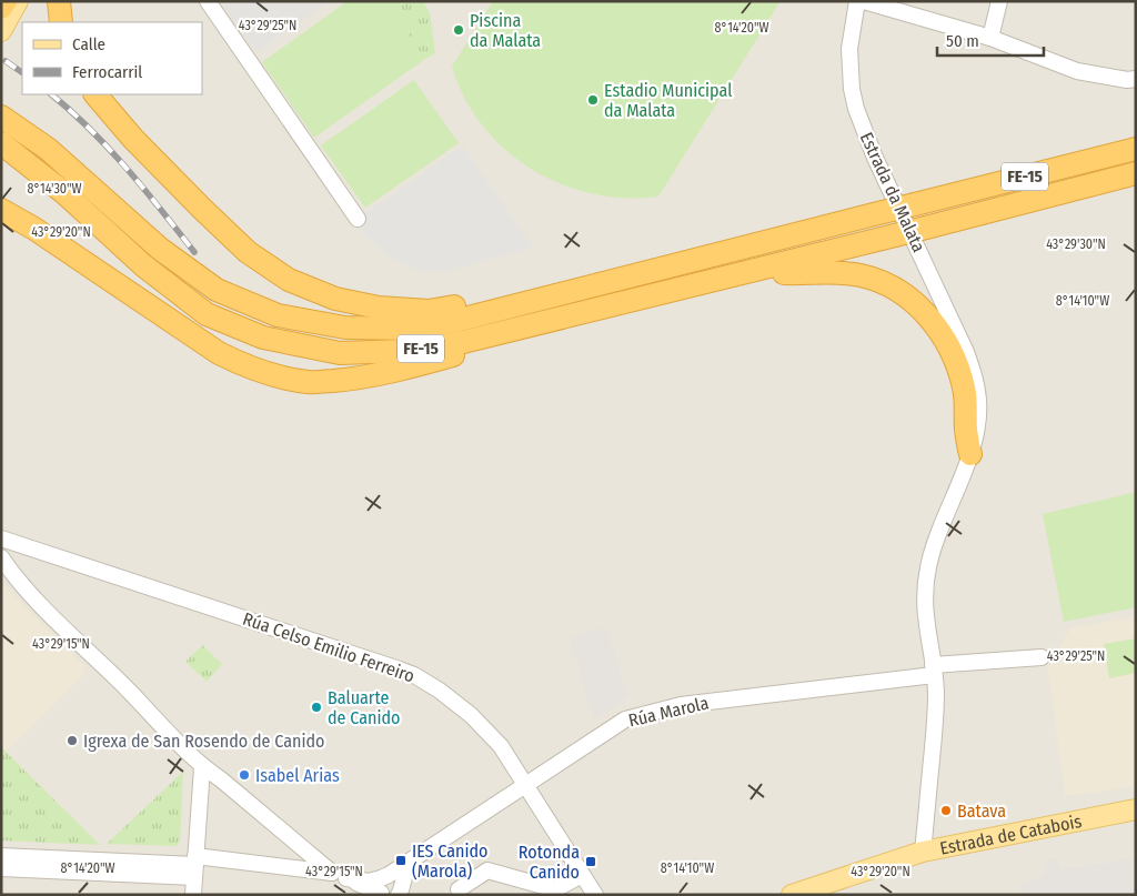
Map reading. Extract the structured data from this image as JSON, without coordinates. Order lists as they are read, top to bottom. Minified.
{"streets":{"highway":["FE-15"],"main road":["Estrada de Catabois"],"street":["Estrada da Malata","Rúa Celso Emilio Ferreiro","Rúa Marola"]},"crossings":[["Estrada da Malata","Rúa Marola"],["Estrada da Malata","Estrada de Catabois"],["Rúa Celso Emilio Ferreiro","Rúa Marola"]],"places":{"other":["Piscina da Malata","Estadio Municipal da Malata","Baluarte de Canido","Igrexa de San Rosendo de Canido","Isabel Arias","Batava"],"transit":["IES Canido (Marola)","Rotonda Canido"]},"legend":["Calle","Ferrocarril"],"scale_bar":"50 m","coordinates":["43°29'25\"N","8°14'20\"W","8°14'30\"W","43°29'20\"N","43°29'30\"N","8°14'10\"W","43°29'15\"N"]}
